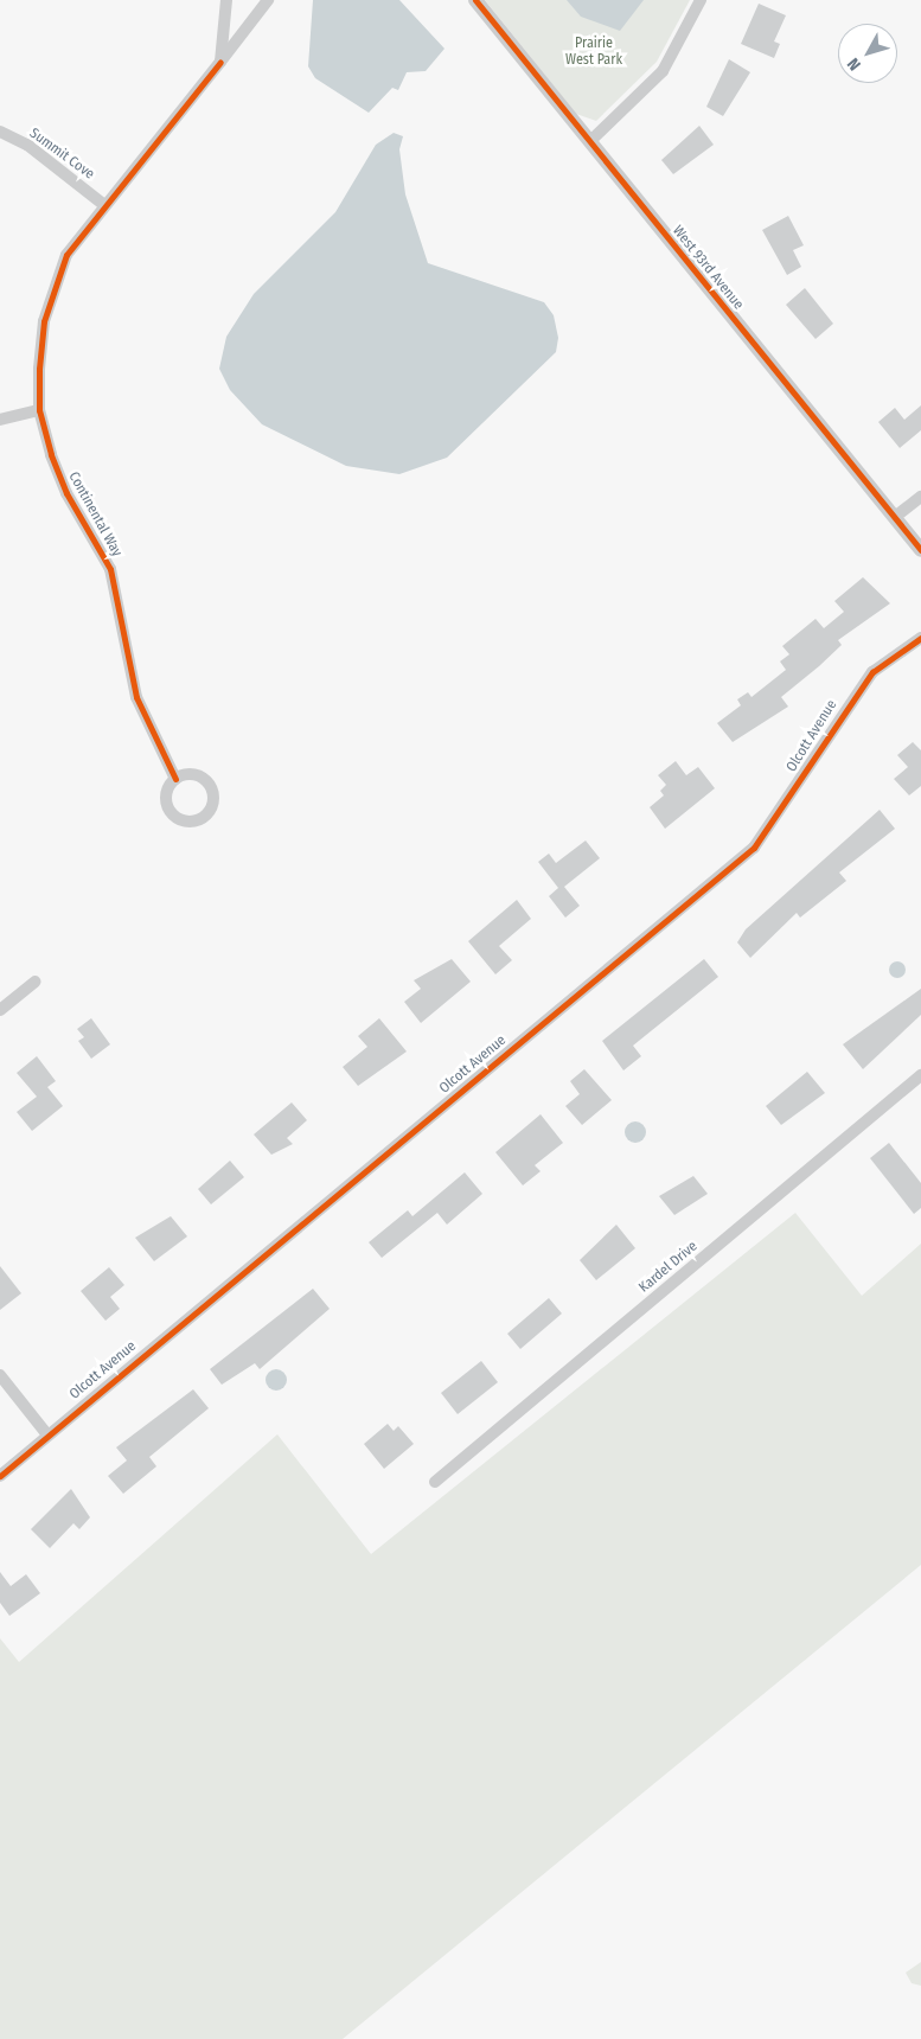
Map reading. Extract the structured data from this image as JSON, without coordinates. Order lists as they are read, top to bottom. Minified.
{"streets":{"street":["Summit Cove","West 93rd Avenue","Continental Way","Olcott Avenue","Kardel Drive"]},"crossings":[["Summit Cove","Continental Way"]],"parks":["Prairie West Park"],"north":"bottom left"}
